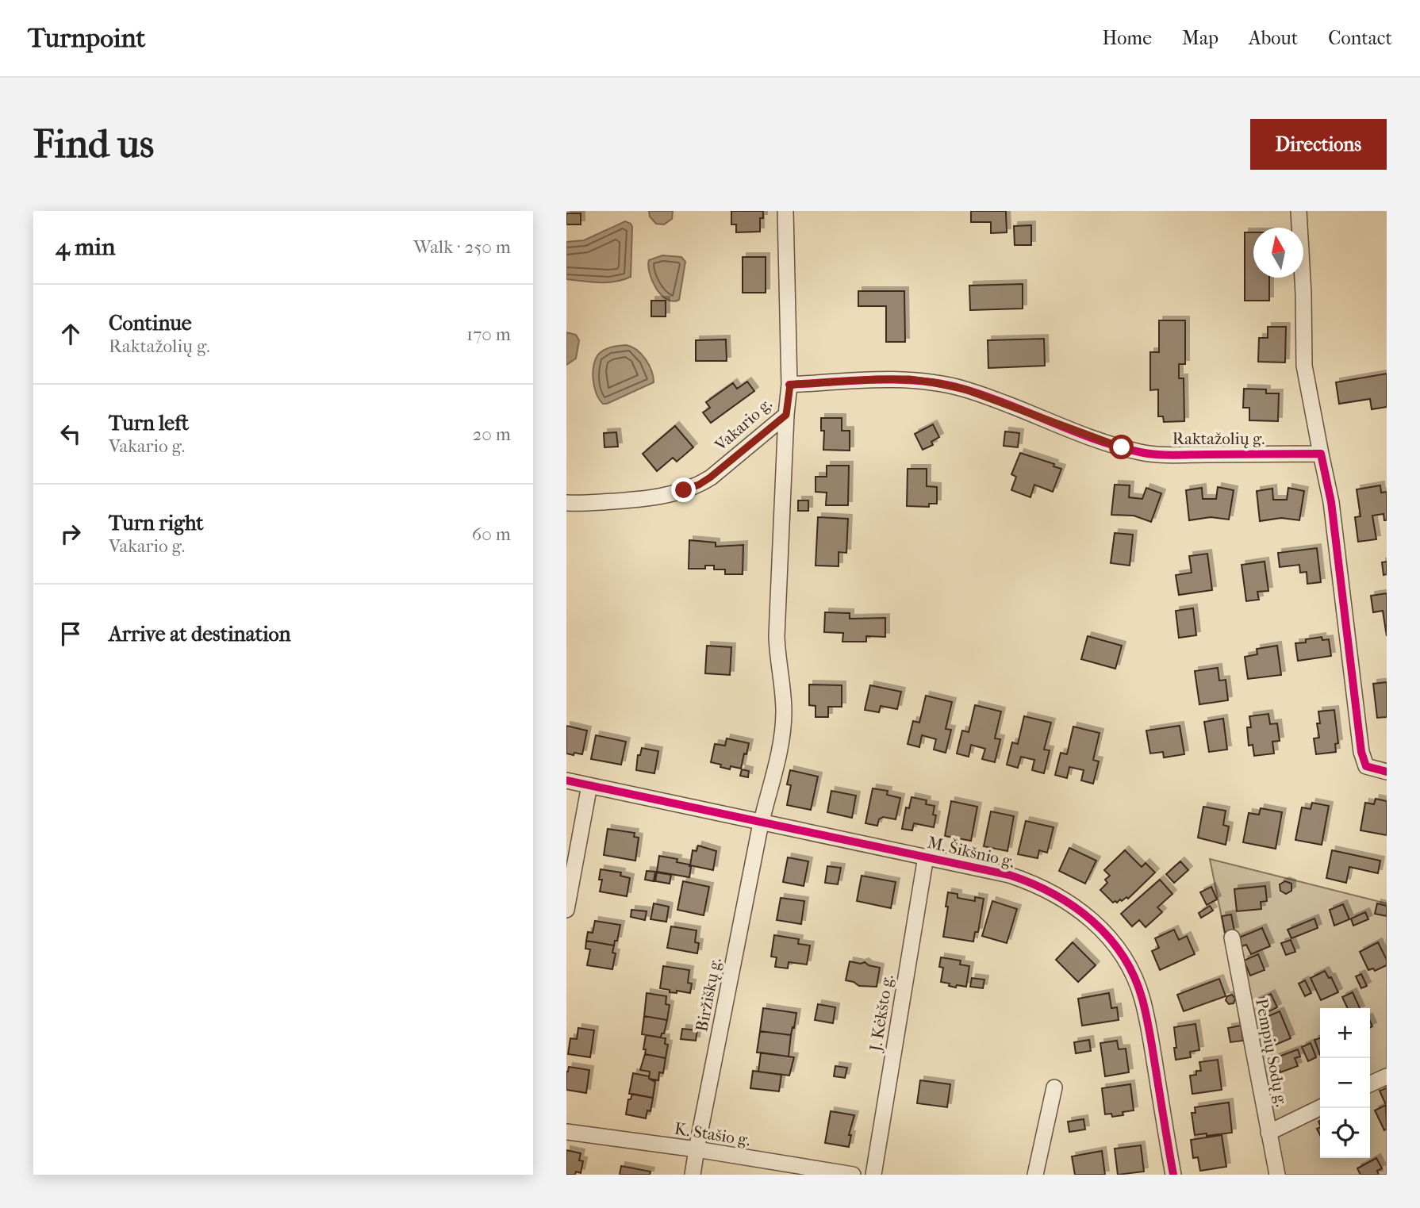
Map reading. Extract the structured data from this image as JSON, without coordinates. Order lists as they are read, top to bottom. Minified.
{"streets":{"street":["Vakario g.","Raktažolių g.","M. Šikšnio g.","Biržiškų g.","J. Kėkšto g.","Pempių Sodų g.","K. Stašio g."]},"crossings":[["Vakario g.","Raktažolių g."],["Vakario g.","Biržiškų g."],["M. Šikšnio g.","Biržiškų g."],["M. Šikšnio g.","J. Kėkšto g."],["Biržiškų g.","K. Stašio g."]],"north":"top","page":{"header":"Turnpoint","nav":["Home","Map","About","Contact"],"buttons":"Directions","title":"Find us","heading":["4 min","Walk · 250 m"],"list":[["Continue","Raktažolių g.","170 m"],["Turn left","Vakario g.","20 m"],["Turn right","Vakario g.","60 m"],"Arrive at destination"],"map_buttons":["+","−"]}}
